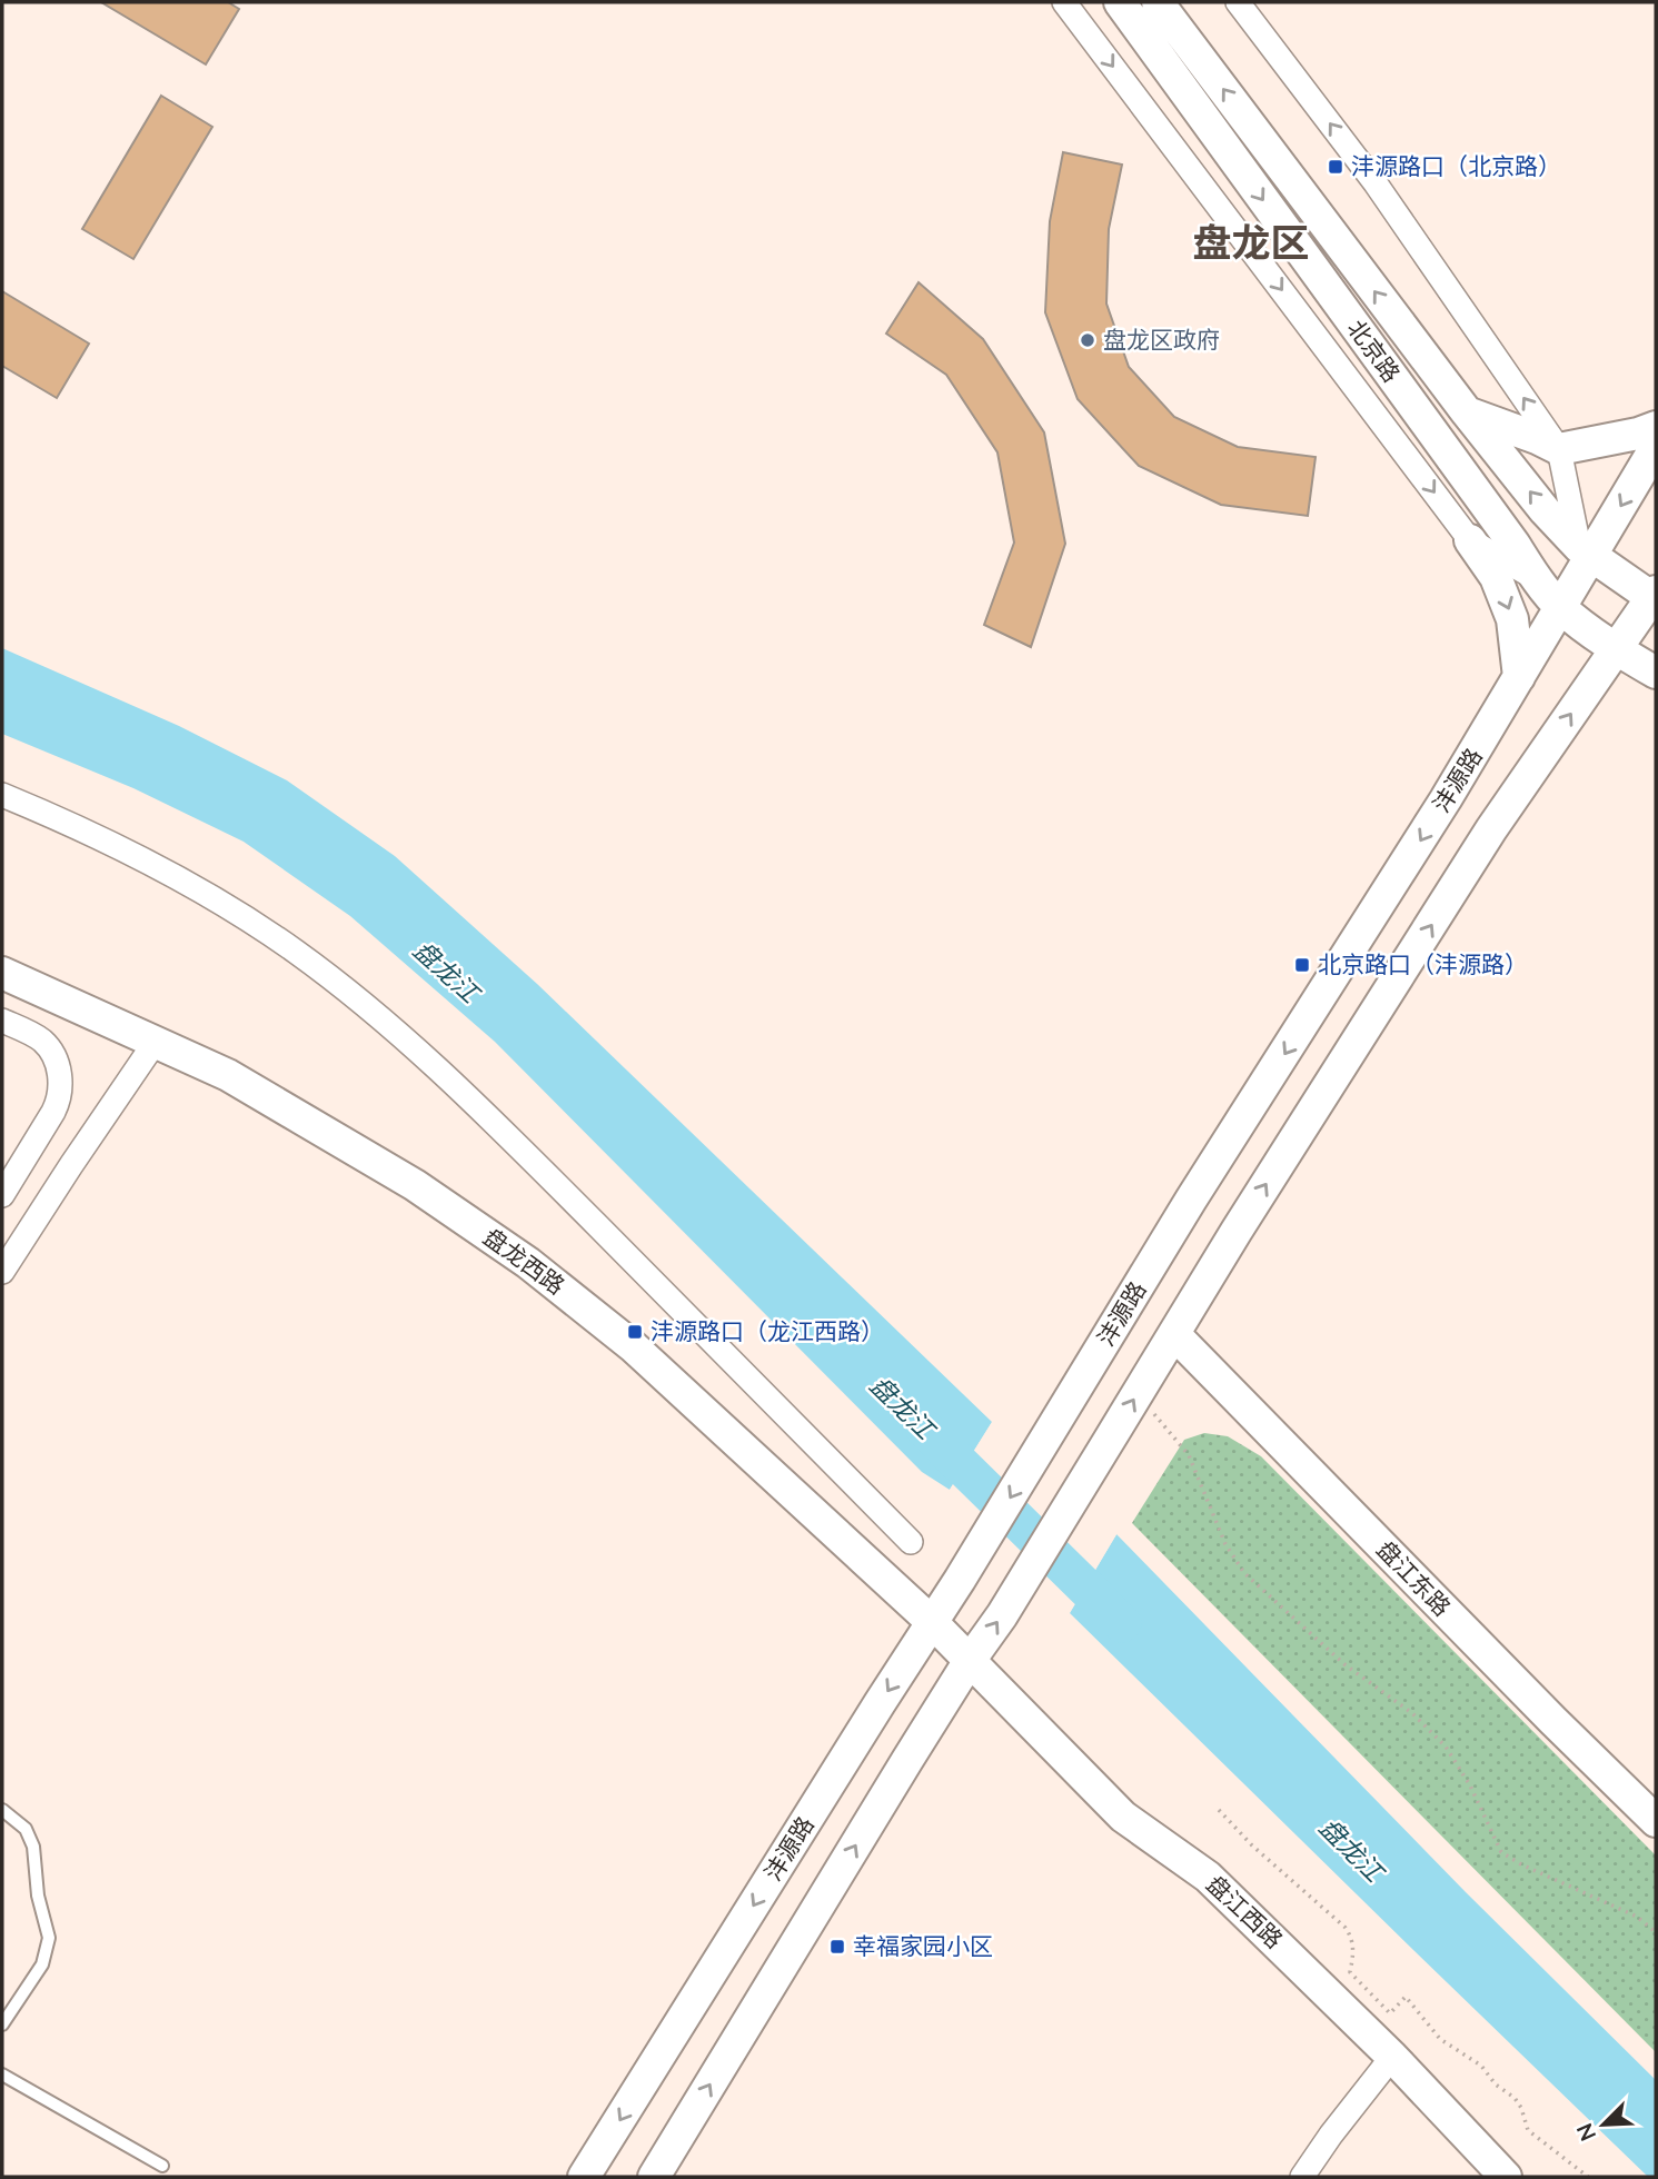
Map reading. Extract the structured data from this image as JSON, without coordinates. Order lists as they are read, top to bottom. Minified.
{"streets":{"main road":["北京路","沣源路","盘龙西路","盘江东路","盘江西路"]},"crossings":[["北京路","沣源路"],["沣源路","盘龙西路"],["盘龙西路","盘江西路"]],"districts":["盘龙区"],"water":["盘龙江"],"places":{"transit":["沣源路口（北京路）","北京路口（沣源路）","沣源路口（龙江西路）","幸福家园小区"],"other":["盘龙区政府"]},"north":"bottom left"}
